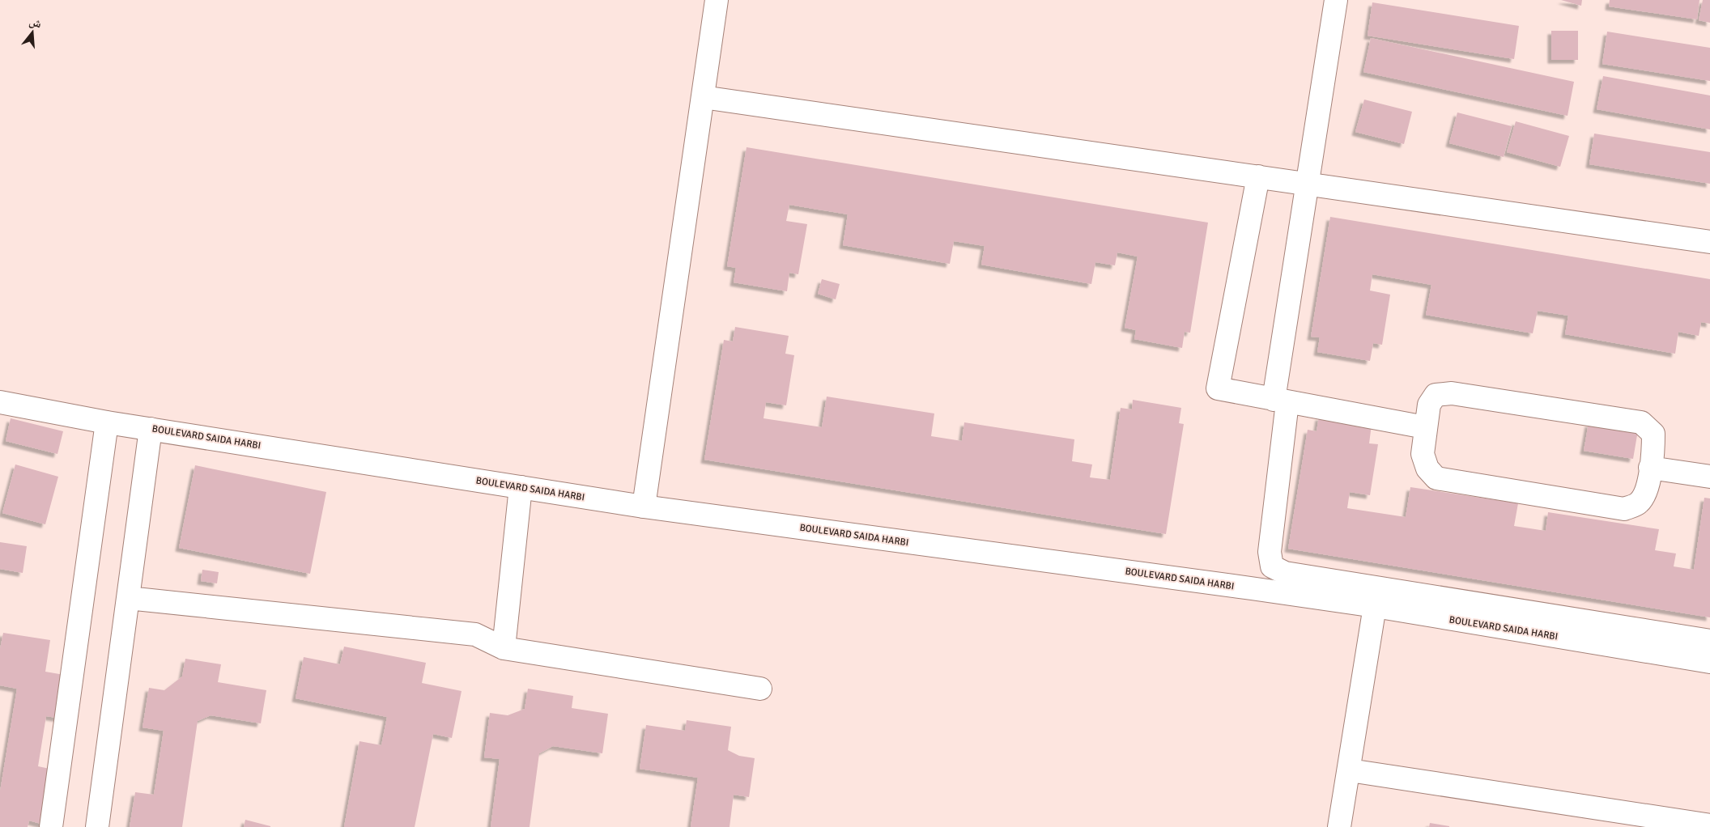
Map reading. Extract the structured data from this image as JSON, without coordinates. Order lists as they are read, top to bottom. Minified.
{"streets":{"street":["BOULEVARD SAIDA HARBI"]},"north":"top"}
